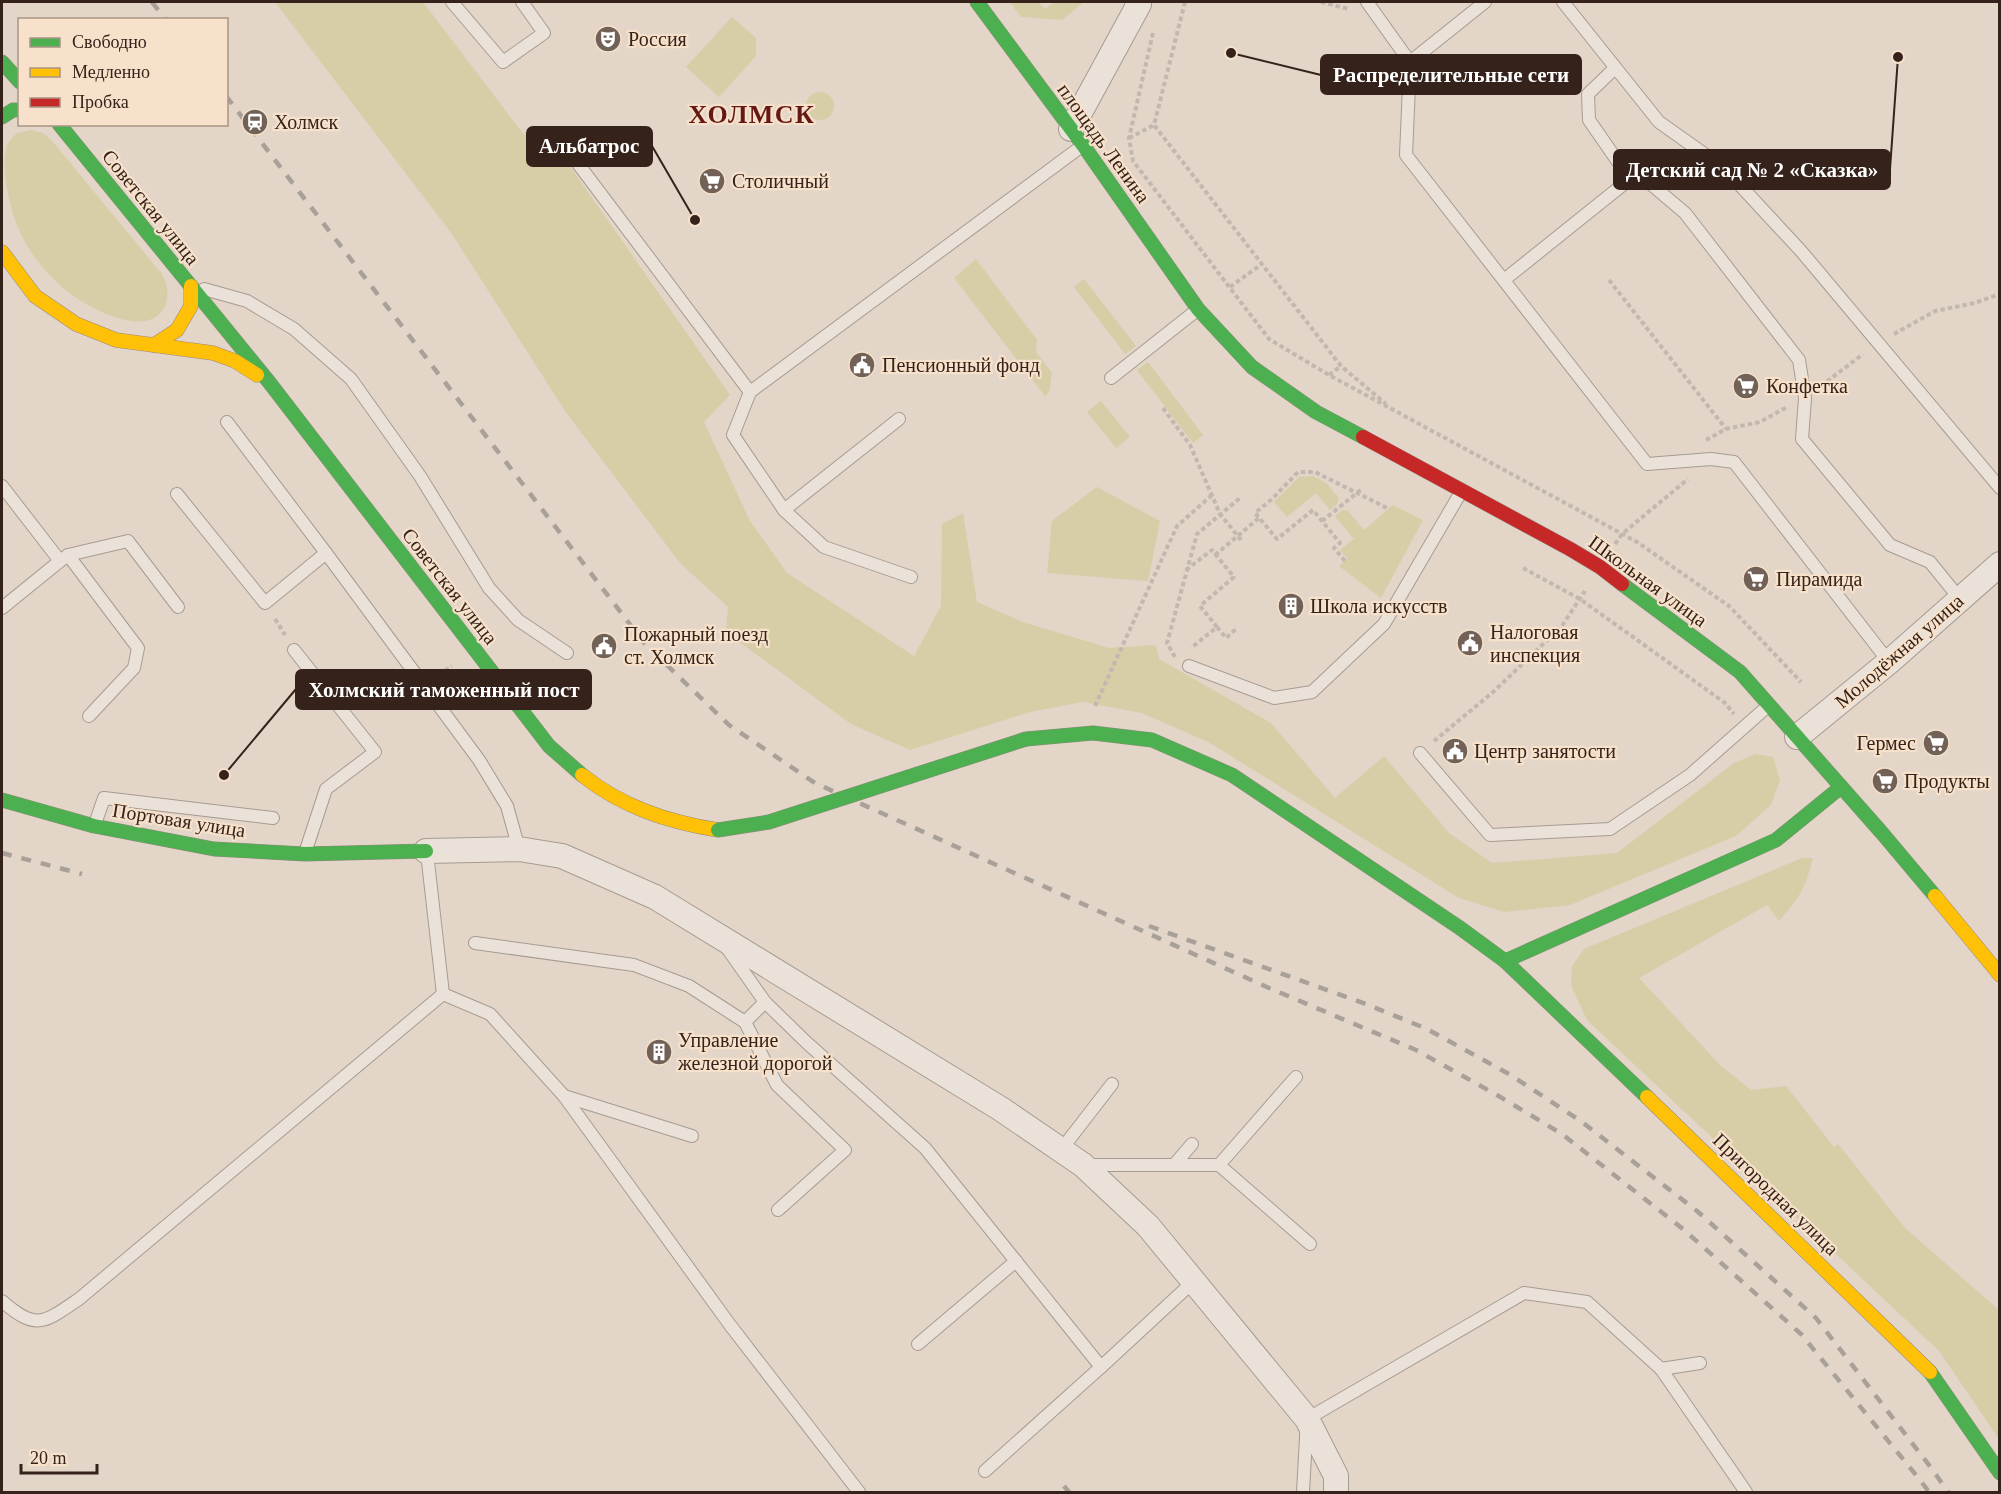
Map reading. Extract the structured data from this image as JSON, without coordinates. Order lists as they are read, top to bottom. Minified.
{"streets":{"main road":["площадь Ленина","Советская улица","Школьная улица","Портовая улица","Пригородная улица"],"street":["Молодёжная улица"]},"crossings":[["площадь Ленина","Школьная улица"],["Советская улица","Пригородная улица"],["Школьная улица","Молодёжная улица"]],"districts":["ХОЛМСК"],"places":{"theatre":["Россия"],"other":["Распределительные сети","Детский сад № 2 «Сказка»","Альбатрос","Холмский таможенный пост"],"station":["Холмск"],"supermarket":["Столичный","Конфетка","Пирамида","Гермес","Продукты"],"public building":["Пенсионный фонд","Налоговая инспекция","Пожарный поезд ст. Холмск","Центр занятости"],"building":["Школа искусств","Управление железной дорогой"]},"legend":["Свободно","Медленно","Пробка"],"scale_bar":"20 m"}
